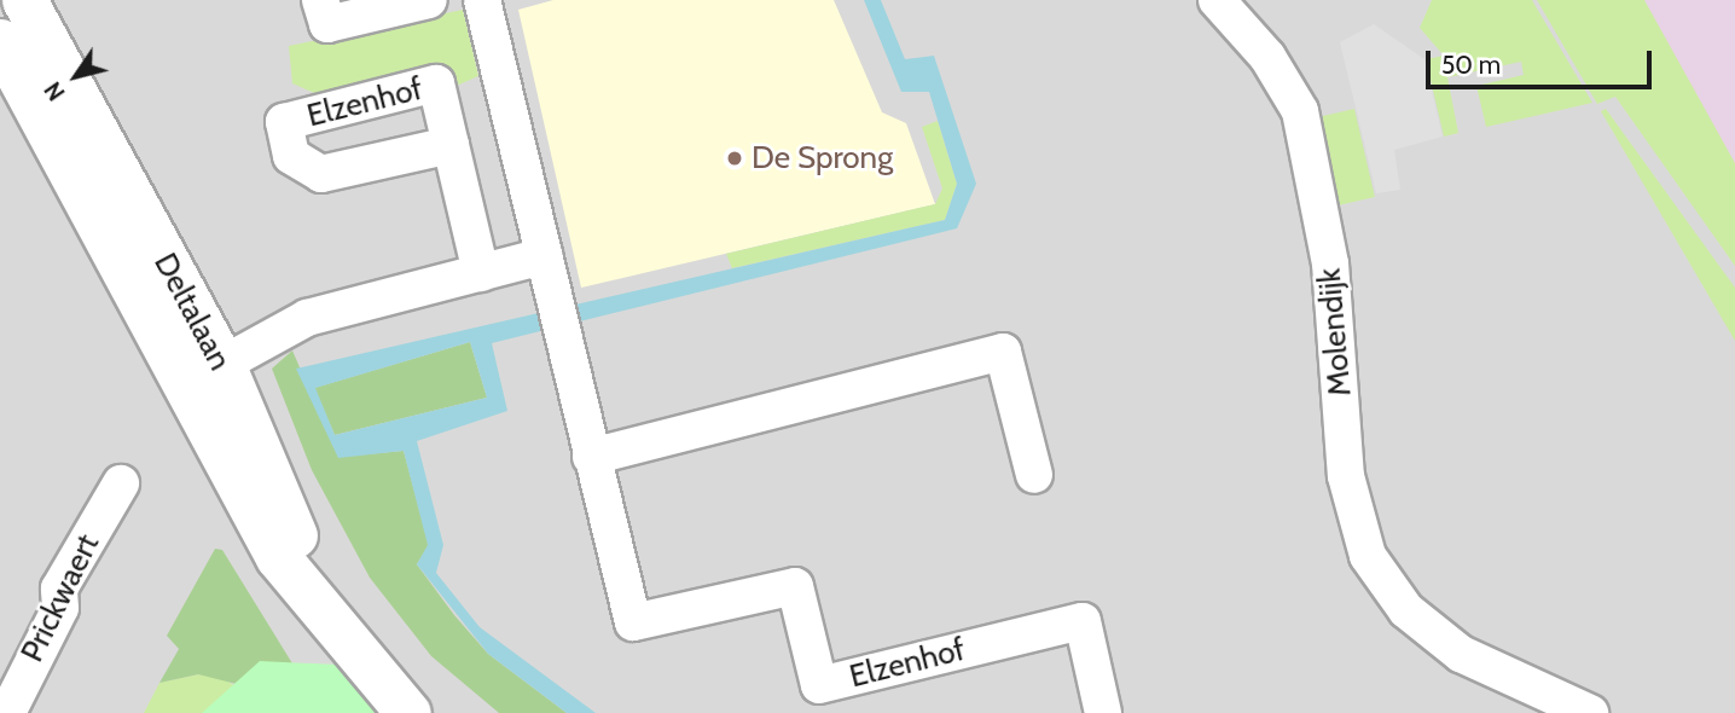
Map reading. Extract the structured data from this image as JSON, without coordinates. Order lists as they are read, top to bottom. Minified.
{"streets":{"street":["Elzenhof","Deltalaan","Molendijk","Prickwaert"]},"places":["De Sprong"],"scale_bar":"50 m","north":"bottom left"}
